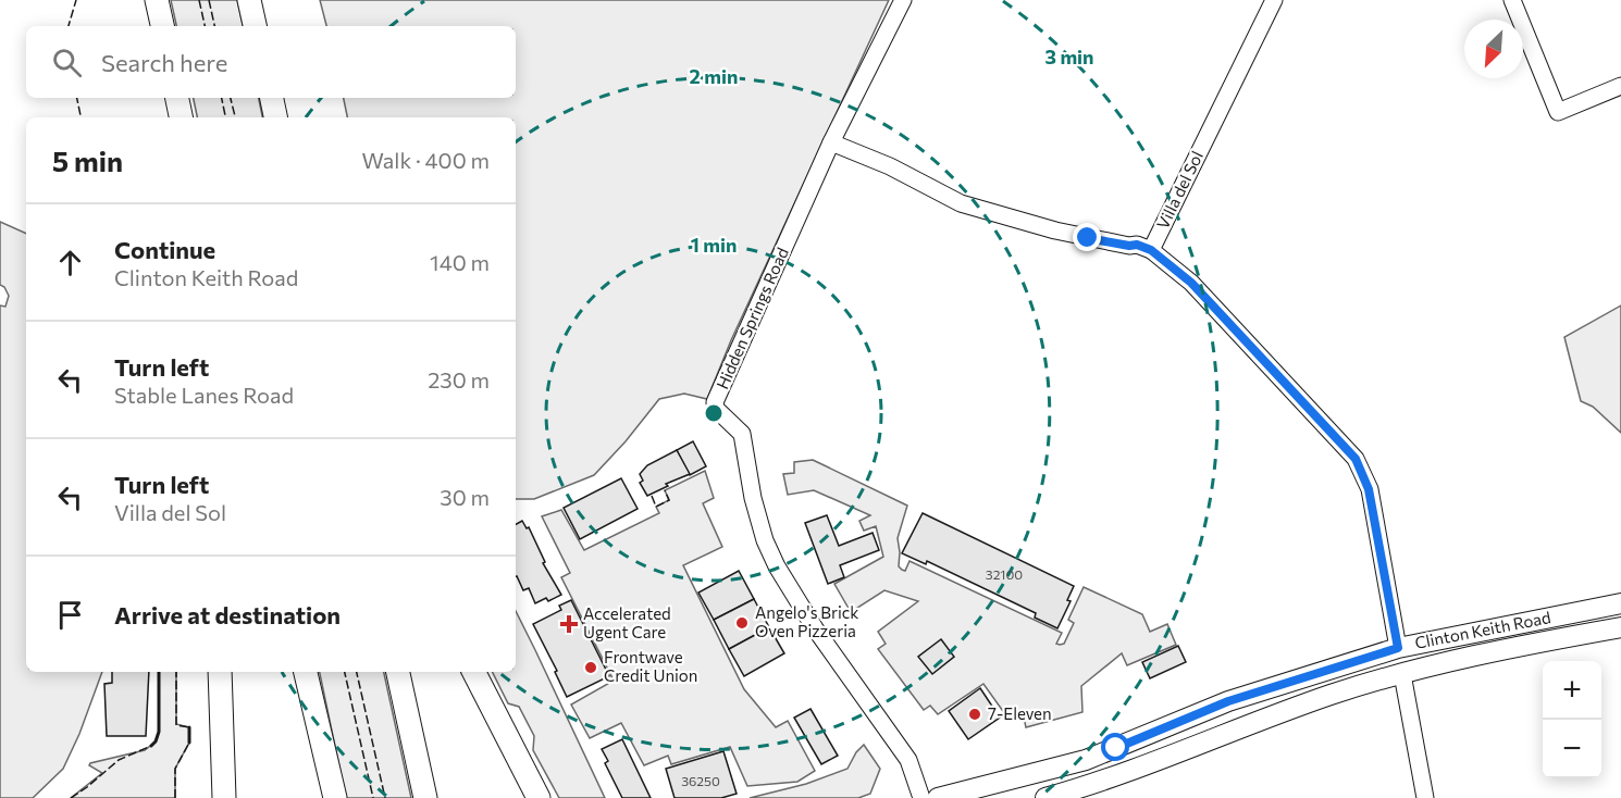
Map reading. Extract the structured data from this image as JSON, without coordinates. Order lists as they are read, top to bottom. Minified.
{"streets":{"main road":["Clinton Keith Road"],"street":["Villa del Sol","Hidden Springs Road"]},"places":{"other":["Angelo's Brick Oven Pizzeria","Frontwave Credit Union","7-Eleven"],"health":["Accelerated Ugent Care"]},"house_numbers":["32100","36250"],"north":"bottom left","page":{"search":"Search here","heading":["5 min","Walk · 400 m"],"list":[["Continue","Clinton Keith Road","140 m"],["Turn left","Stable Lanes Road","230 m"],["Turn left","Villa del Sol","30 m"],"Arrive at destination"],"map_buttons":["+","−"]},"rings":["3 min","2 min","1 min"]}
